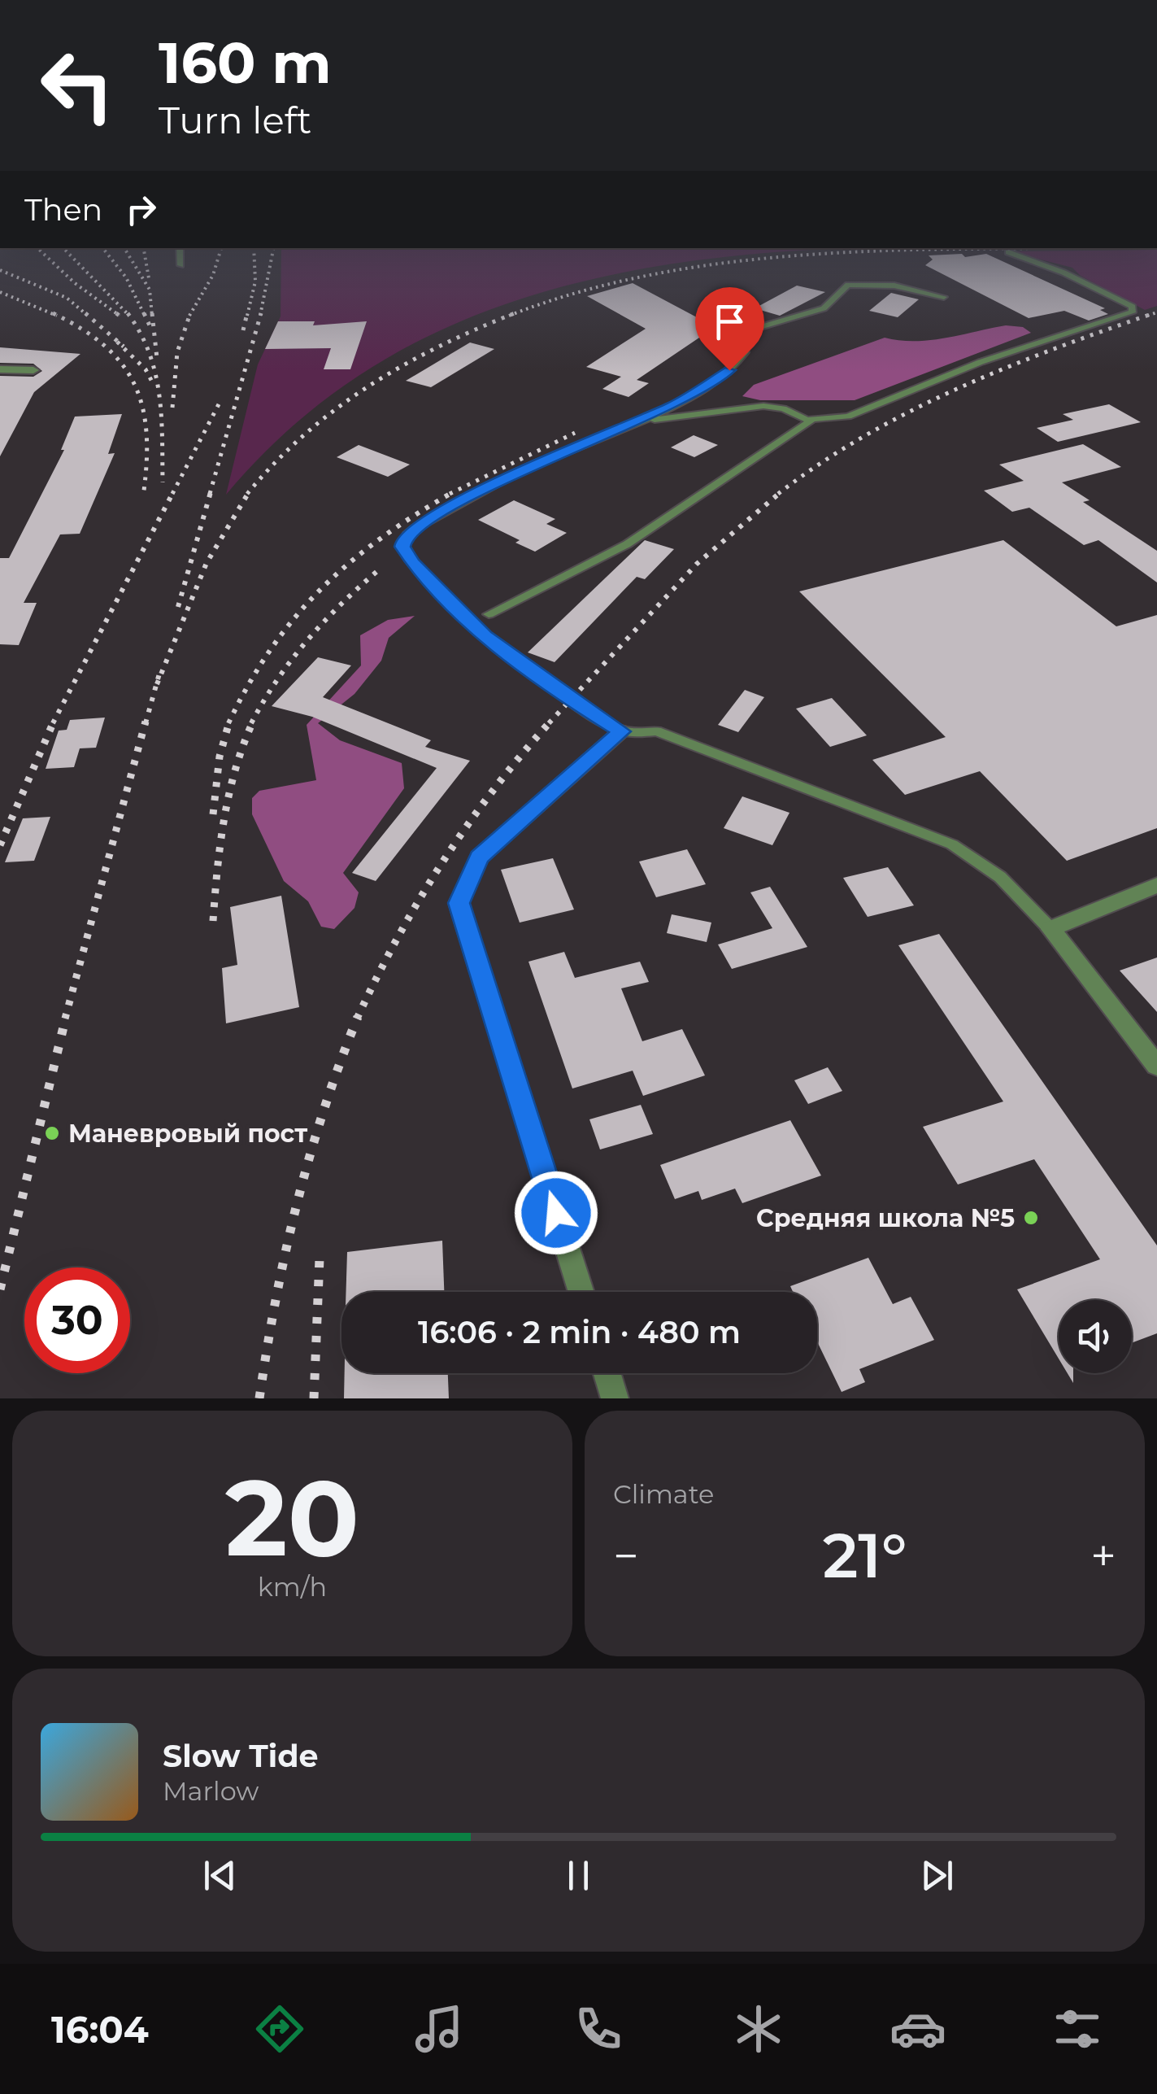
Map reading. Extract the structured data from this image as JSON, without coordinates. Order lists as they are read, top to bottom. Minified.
{"places":["Маневровый пост","Средняя школа №5"],"page":{"turn":["160 m","Turn left"],"then":"Then","limit":"30","trip":"16:06 · 2 min · 480 m","tile":[["20","km/h"],"Climate"],"heat":["−","21°","+"],"song":["Slow Tide","Marlow"],"tabs":"16:04"}}
